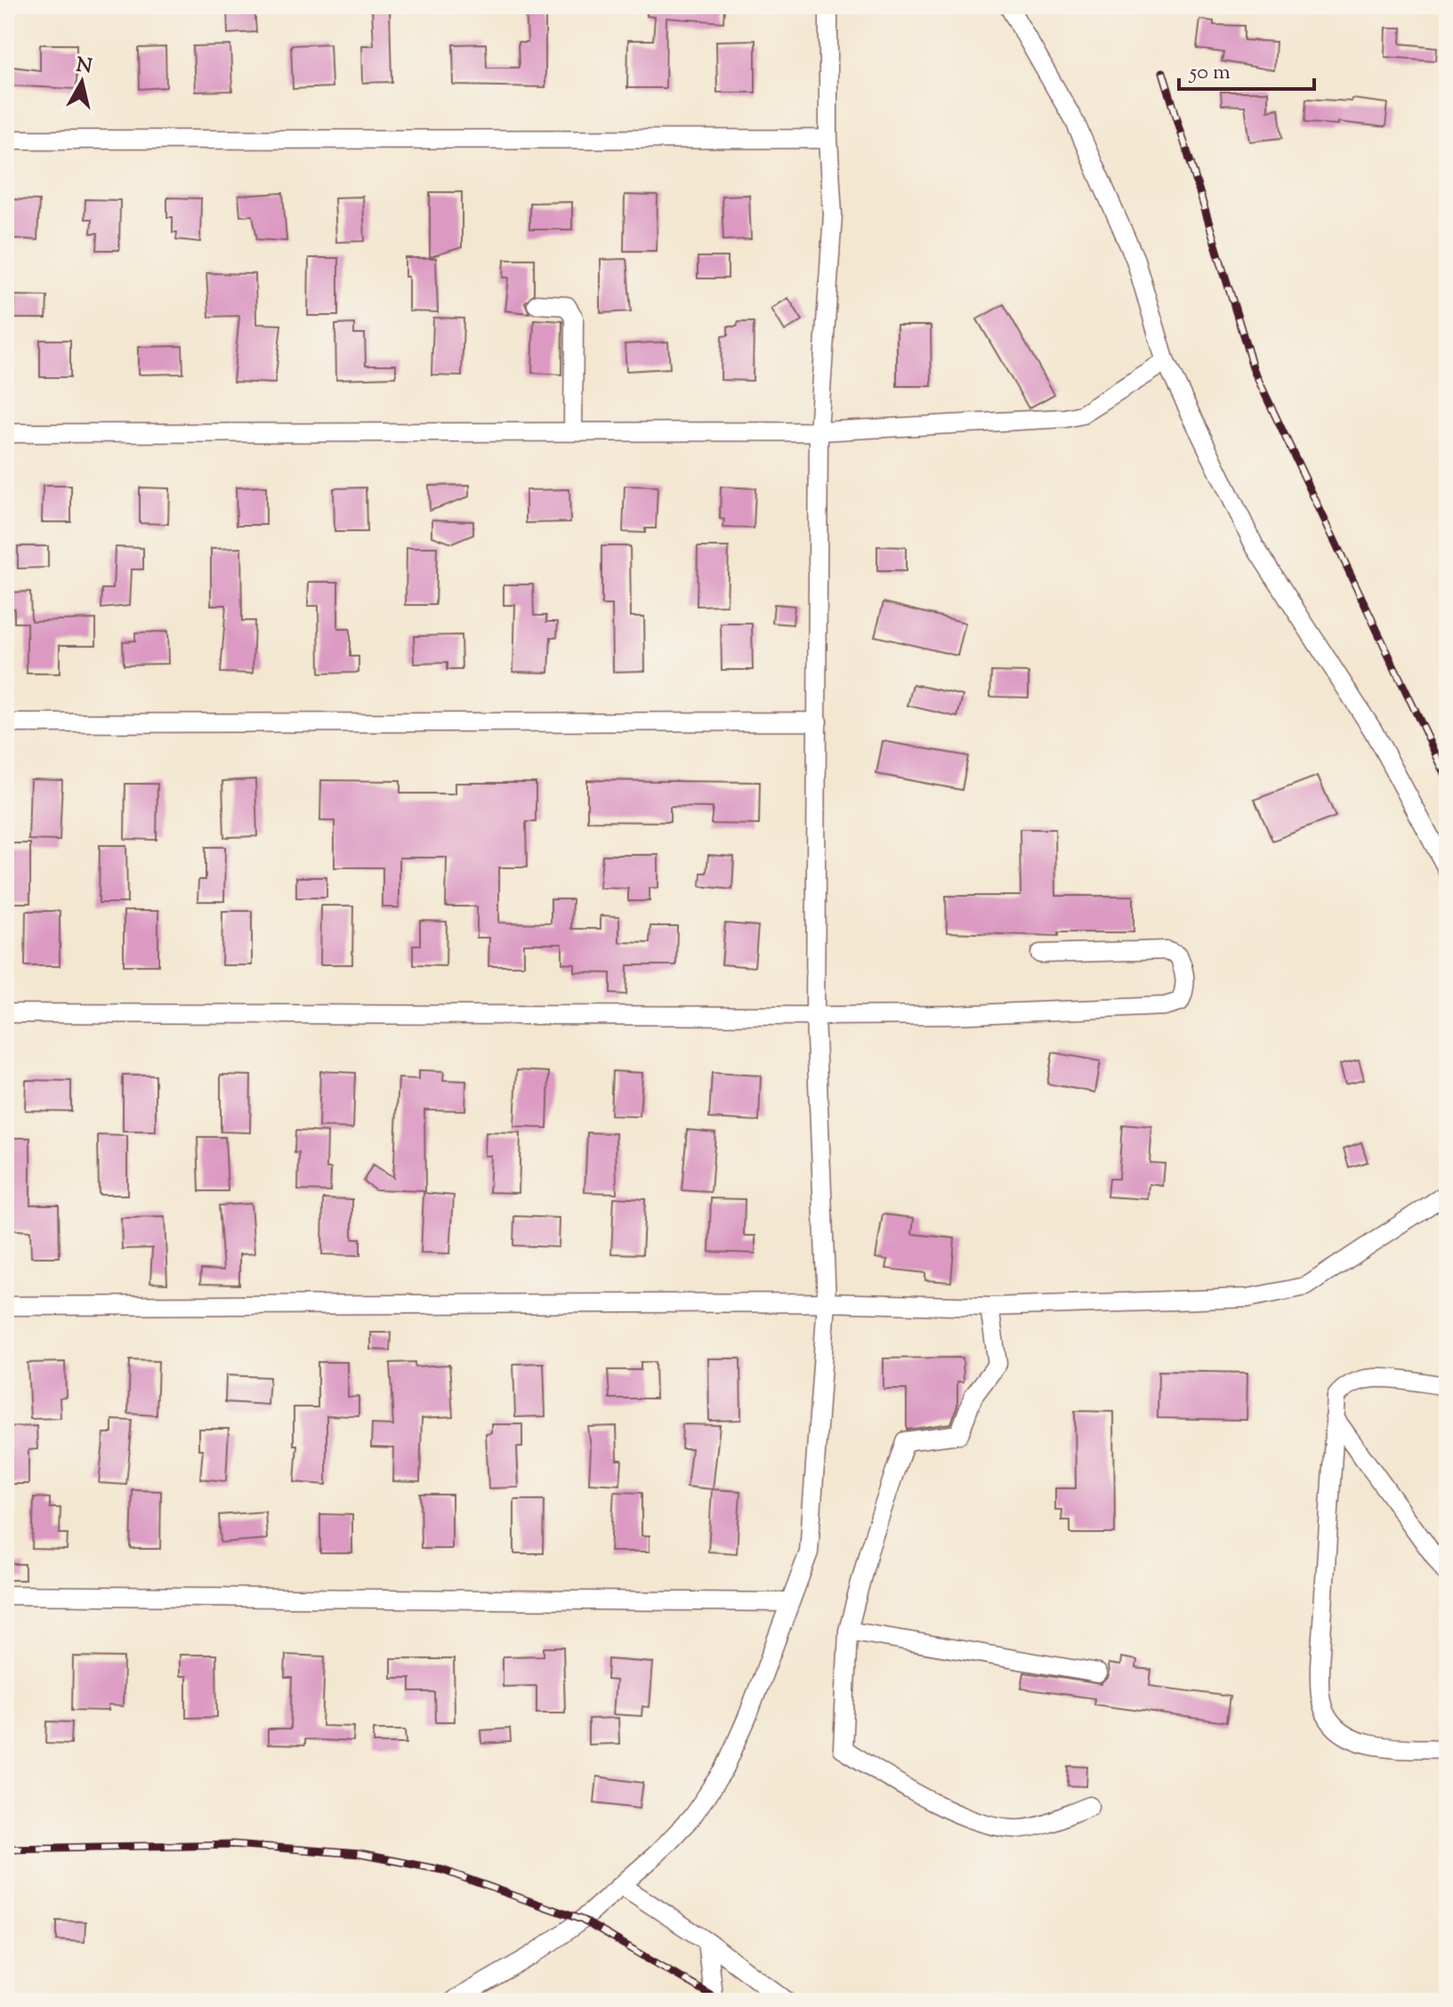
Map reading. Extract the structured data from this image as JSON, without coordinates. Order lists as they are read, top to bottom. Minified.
{"scale_bar":"50 m","north":"top"}
